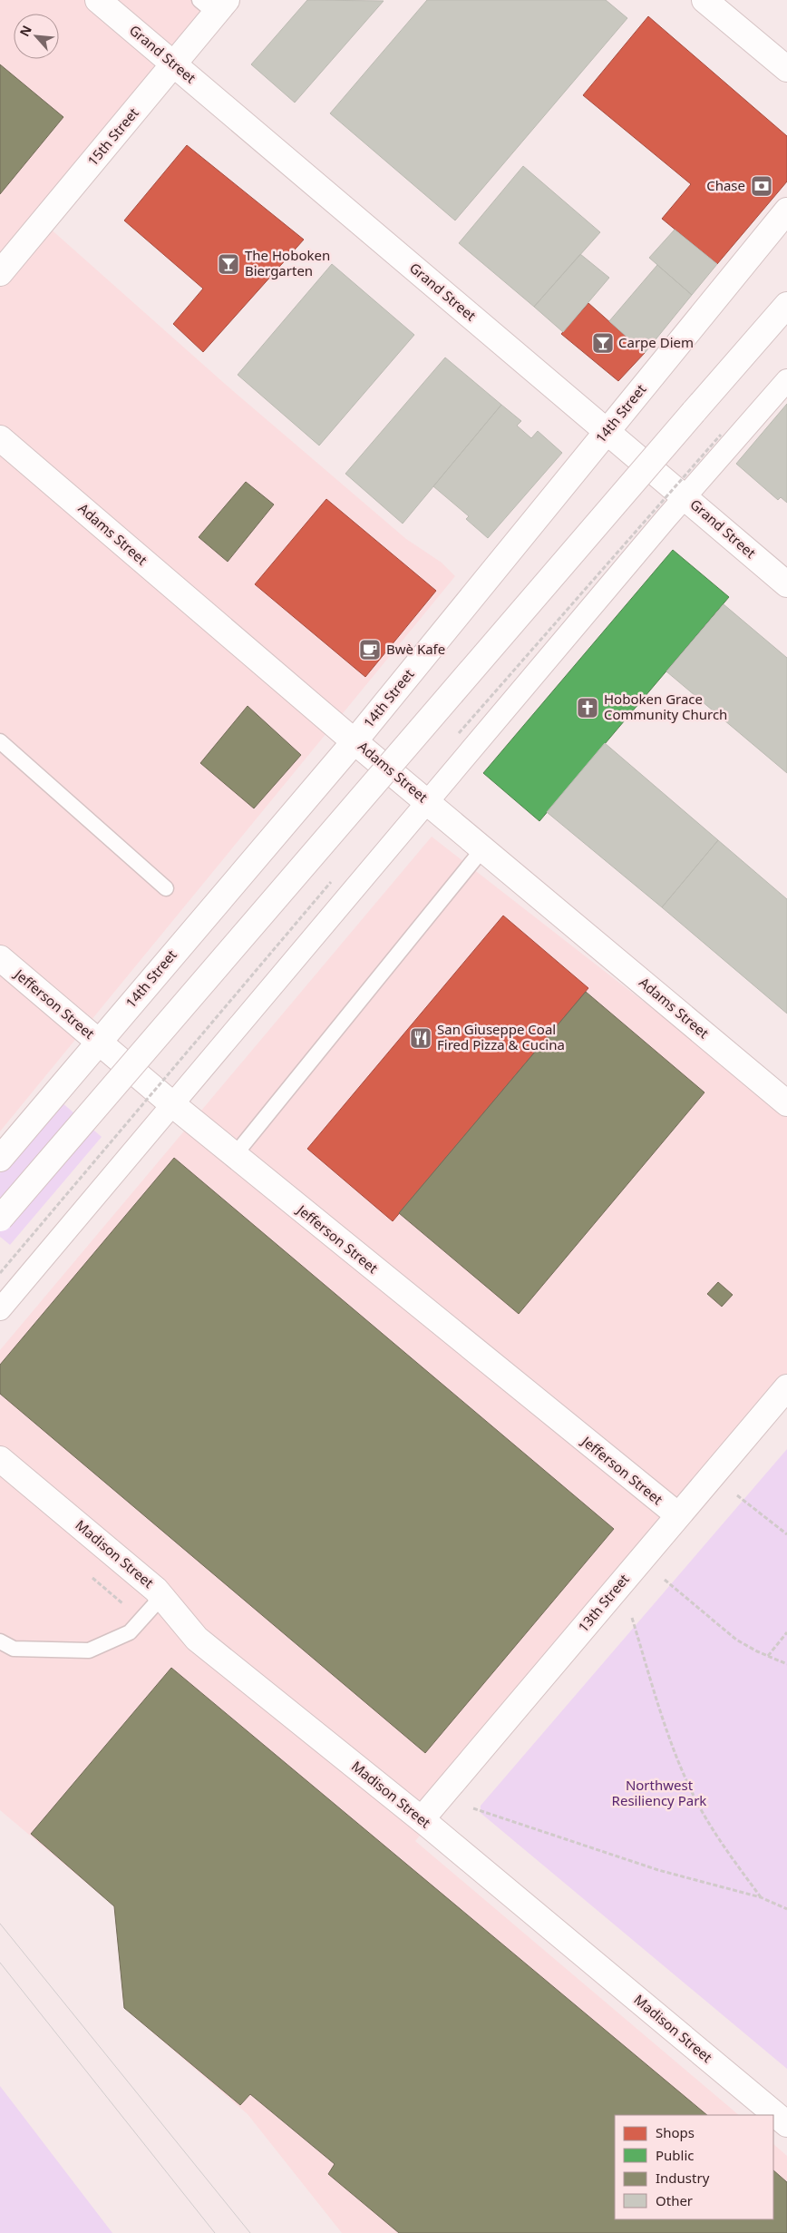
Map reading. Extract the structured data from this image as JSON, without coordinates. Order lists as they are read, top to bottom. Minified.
{"streets":{"street":["Grand Street","15th Street","14th Street","Adams Street","Jefferson Street","Madison Street","13th Street"]},"crossings":[["Grand Street","15th Street"],["Grand Street","14th Street"],["14th Street","Adams Street"],["14th Street","Jefferson Street"],["Jefferson Street","13th Street"],["Madison Street","13th Street"]],"parks":["Northwest Resiliency Park"],"places":{"bank":["Chase"],"bar":["The Hoboken Biergarten","Carpe Diem"],"cafe":["Bwè Kafe"],"church":["Hoboken Grace Community Church"],"restaurant":["San Giuseppe Coal Fired Pizza & Cucina"]},"legend":["Shops","Public","Industry","Other"],"north":"top left"}
